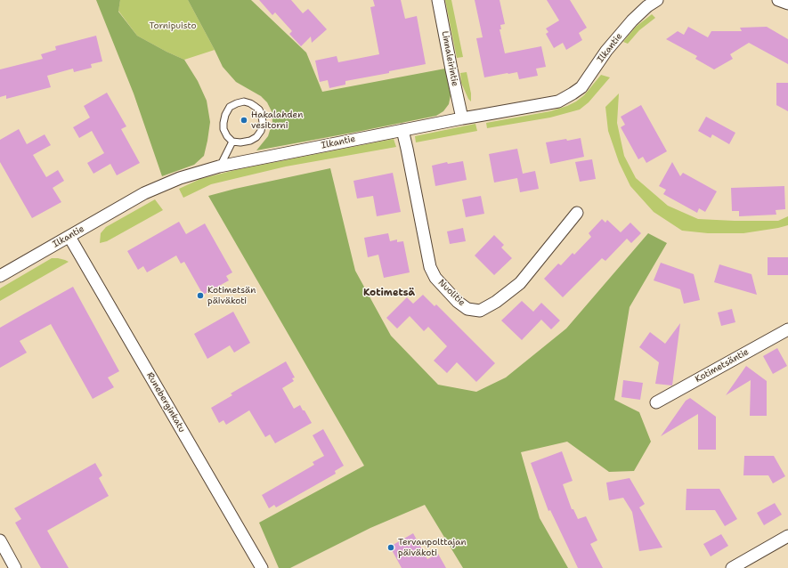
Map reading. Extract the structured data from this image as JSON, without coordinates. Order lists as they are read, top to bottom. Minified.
{"streets":{"street":["Ilkantie","Linnaleirintie","Nuolitie","Kotimetsäntie","Runeberginkatu"]},"crossings":[["Ilkantie","Linnaleirintie"],["Ilkantie","Nuolitie"],["Ilkantie","Runeberginkatu"]],"districts":["Kotimetsä"],"parks":["Tornipuisto"],"places":["Hakalahden vesitorni","Kotimetsän päiväkoti","Tervanpolttajan päiväkoti"]}
